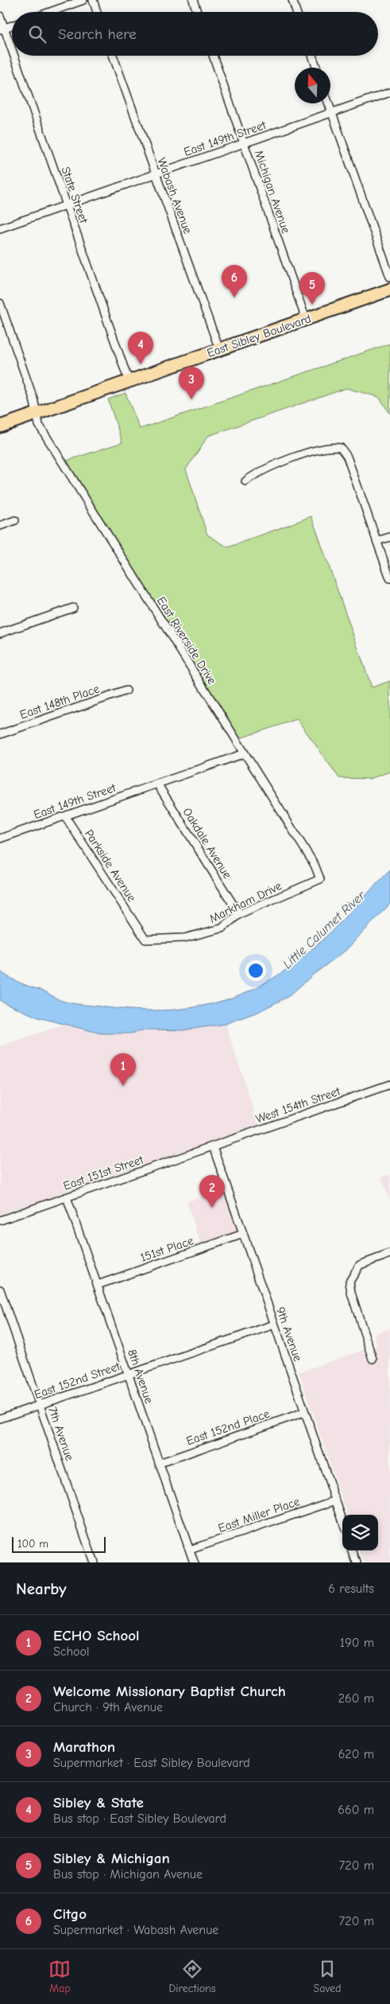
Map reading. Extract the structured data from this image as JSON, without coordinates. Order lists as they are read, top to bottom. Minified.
{"streets":{"main road":["East Sibley Boulevard"],"street":["East 149th Street","Michigan Avenue","State Street","Wabash Avenue","East Riverside Drive","East 148th Place","Oakdale Avenue","Parkside Avenue","Markham Drive","West 154th Street","East 151st Street","151st Place","9th Avenue","8th Avenue","East 152nd Street","East 152nd Place","7th Avenue","East Miller Place"]},"crossings":[["East 149th Street","Michigan Avenue"],["East 149th Street","State Street"],["East 149th Street","Wabash Avenue"],["East 149th Street","East Riverside Drive"],["East 149th Street","Oakdale Avenue"],["East 149th Street","Parkside Avenue"],["Michigan Avenue","East Sibley Boulevard"],["State Street","East Sibley Boulevard"],["Wabash Avenue","East Sibley Boulevard"],["East Sibley Boulevard","East Riverside Drive"],["East Riverside Drive","Markham Drive"],["Oakdale Avenue","Markham Drive"],["Parkside Avenue","Markham Drive"],["West 154th Street","East 151st Street"],["West 154th Street","9th Avenue"],["East 151st Street","9th Avenue"],["East 151st Street","8th Avenue"],["151st Place","9th Avenue"],["151st Place","8th Avenue"],["9th Avenue","East 152nd Street"],["9th Avenue","East 152nd Place"],["9th Avenue","East Miller Place"],["8th Avenue","East 152nd Street"],["8th Avenue","East 152nd Place"],["8th Avenue","East Miller Place"],["East 152nd Street","7th Avenue"]],"water":["Little Calumet River"],"scale_bar":"100 m","north":"top","page":{"search":"Search here","pins":["6","5","4","3","1","2"],"scale":"100 m","heading":["Nearby","6 results"],"list":[{"mark":"1","name":"ECHO School","note":"School","value":"190 m"},{"mark":"2","name":"Welcome Missionary Baptist Church","note":"Church · 9th Avenue","value":"260 m"},{"mark":"3","name":"Marathon","note":"Supermarket · East Sibley Boulevard","value":"620 m"},{"mark":"4","name":"Sibley & State","note":"Bus stop · East Sibley Boulevard","value":"660 m"},{"mark":"5","name":"Sibley & Michigan","note":"Bus stop · Michigan Avenue","value":"720 m"},{"mark":"6","name":"Citgo","note":"Supermarket · Wabash Avenue","value":"720 m"}],"nav":["Map","Directions","Saved"]}}
